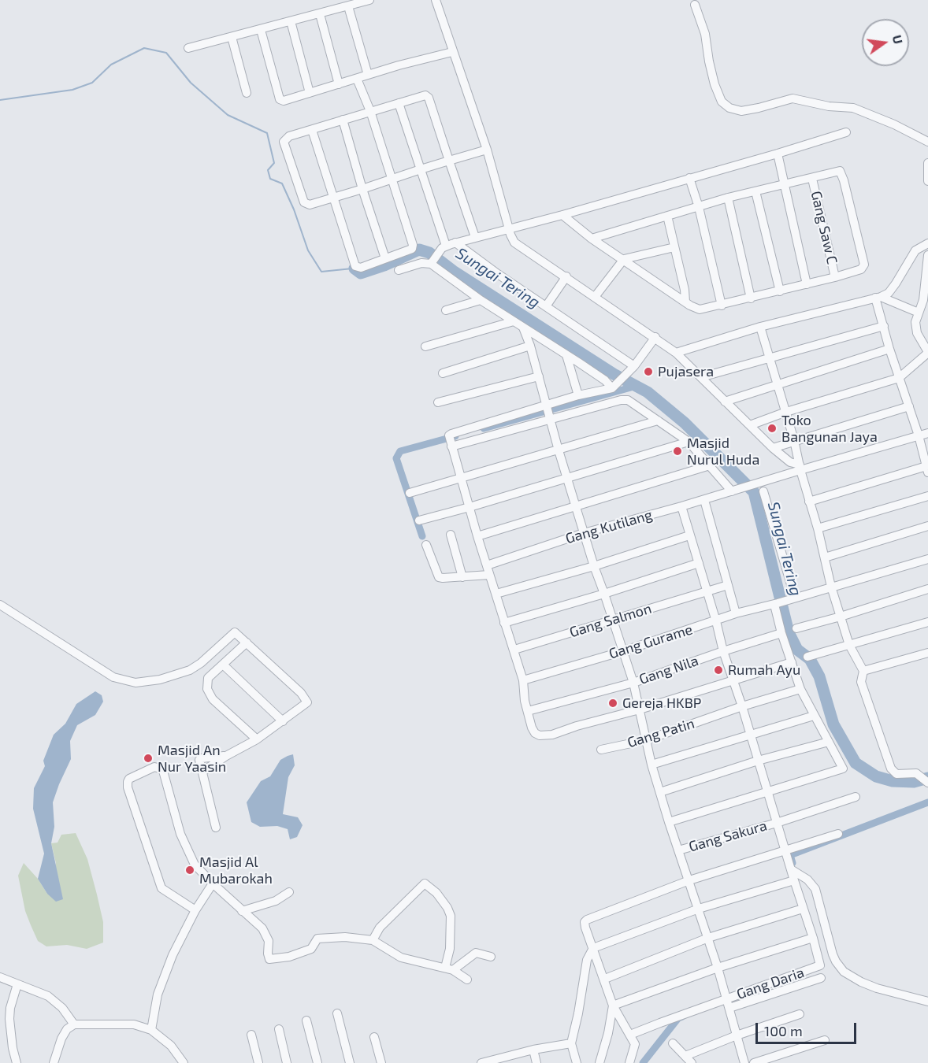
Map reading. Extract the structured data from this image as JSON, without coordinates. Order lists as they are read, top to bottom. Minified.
{"streets":{"street":["Gang Saw C","Gang Kutilang","Gang Salmon","Gang Gurame","Gang Nila","Gang Patin","Gang Sakura","Gang Daria"]},"crossings":[["Gang Kutilang","Gang Daria"],["Gang Salmon","Gang Daria"],["Gang Gurame","Gang Daria"],["Gang Nila","Gang Daria"],["Gang Patin","Gang Daria"],["Gang Sakura","Gang Daria"]],"water":["Sungai Tering"],"places":["Pujasera","Toko Bangunan Jaya","Masjid Nurul Huda","Rumah Ayu","Gereja HKBP","Masjid An Nur Yaasin","Masjid Al Mubarokah"],"scale_bar":"100 m","north":"right"}
